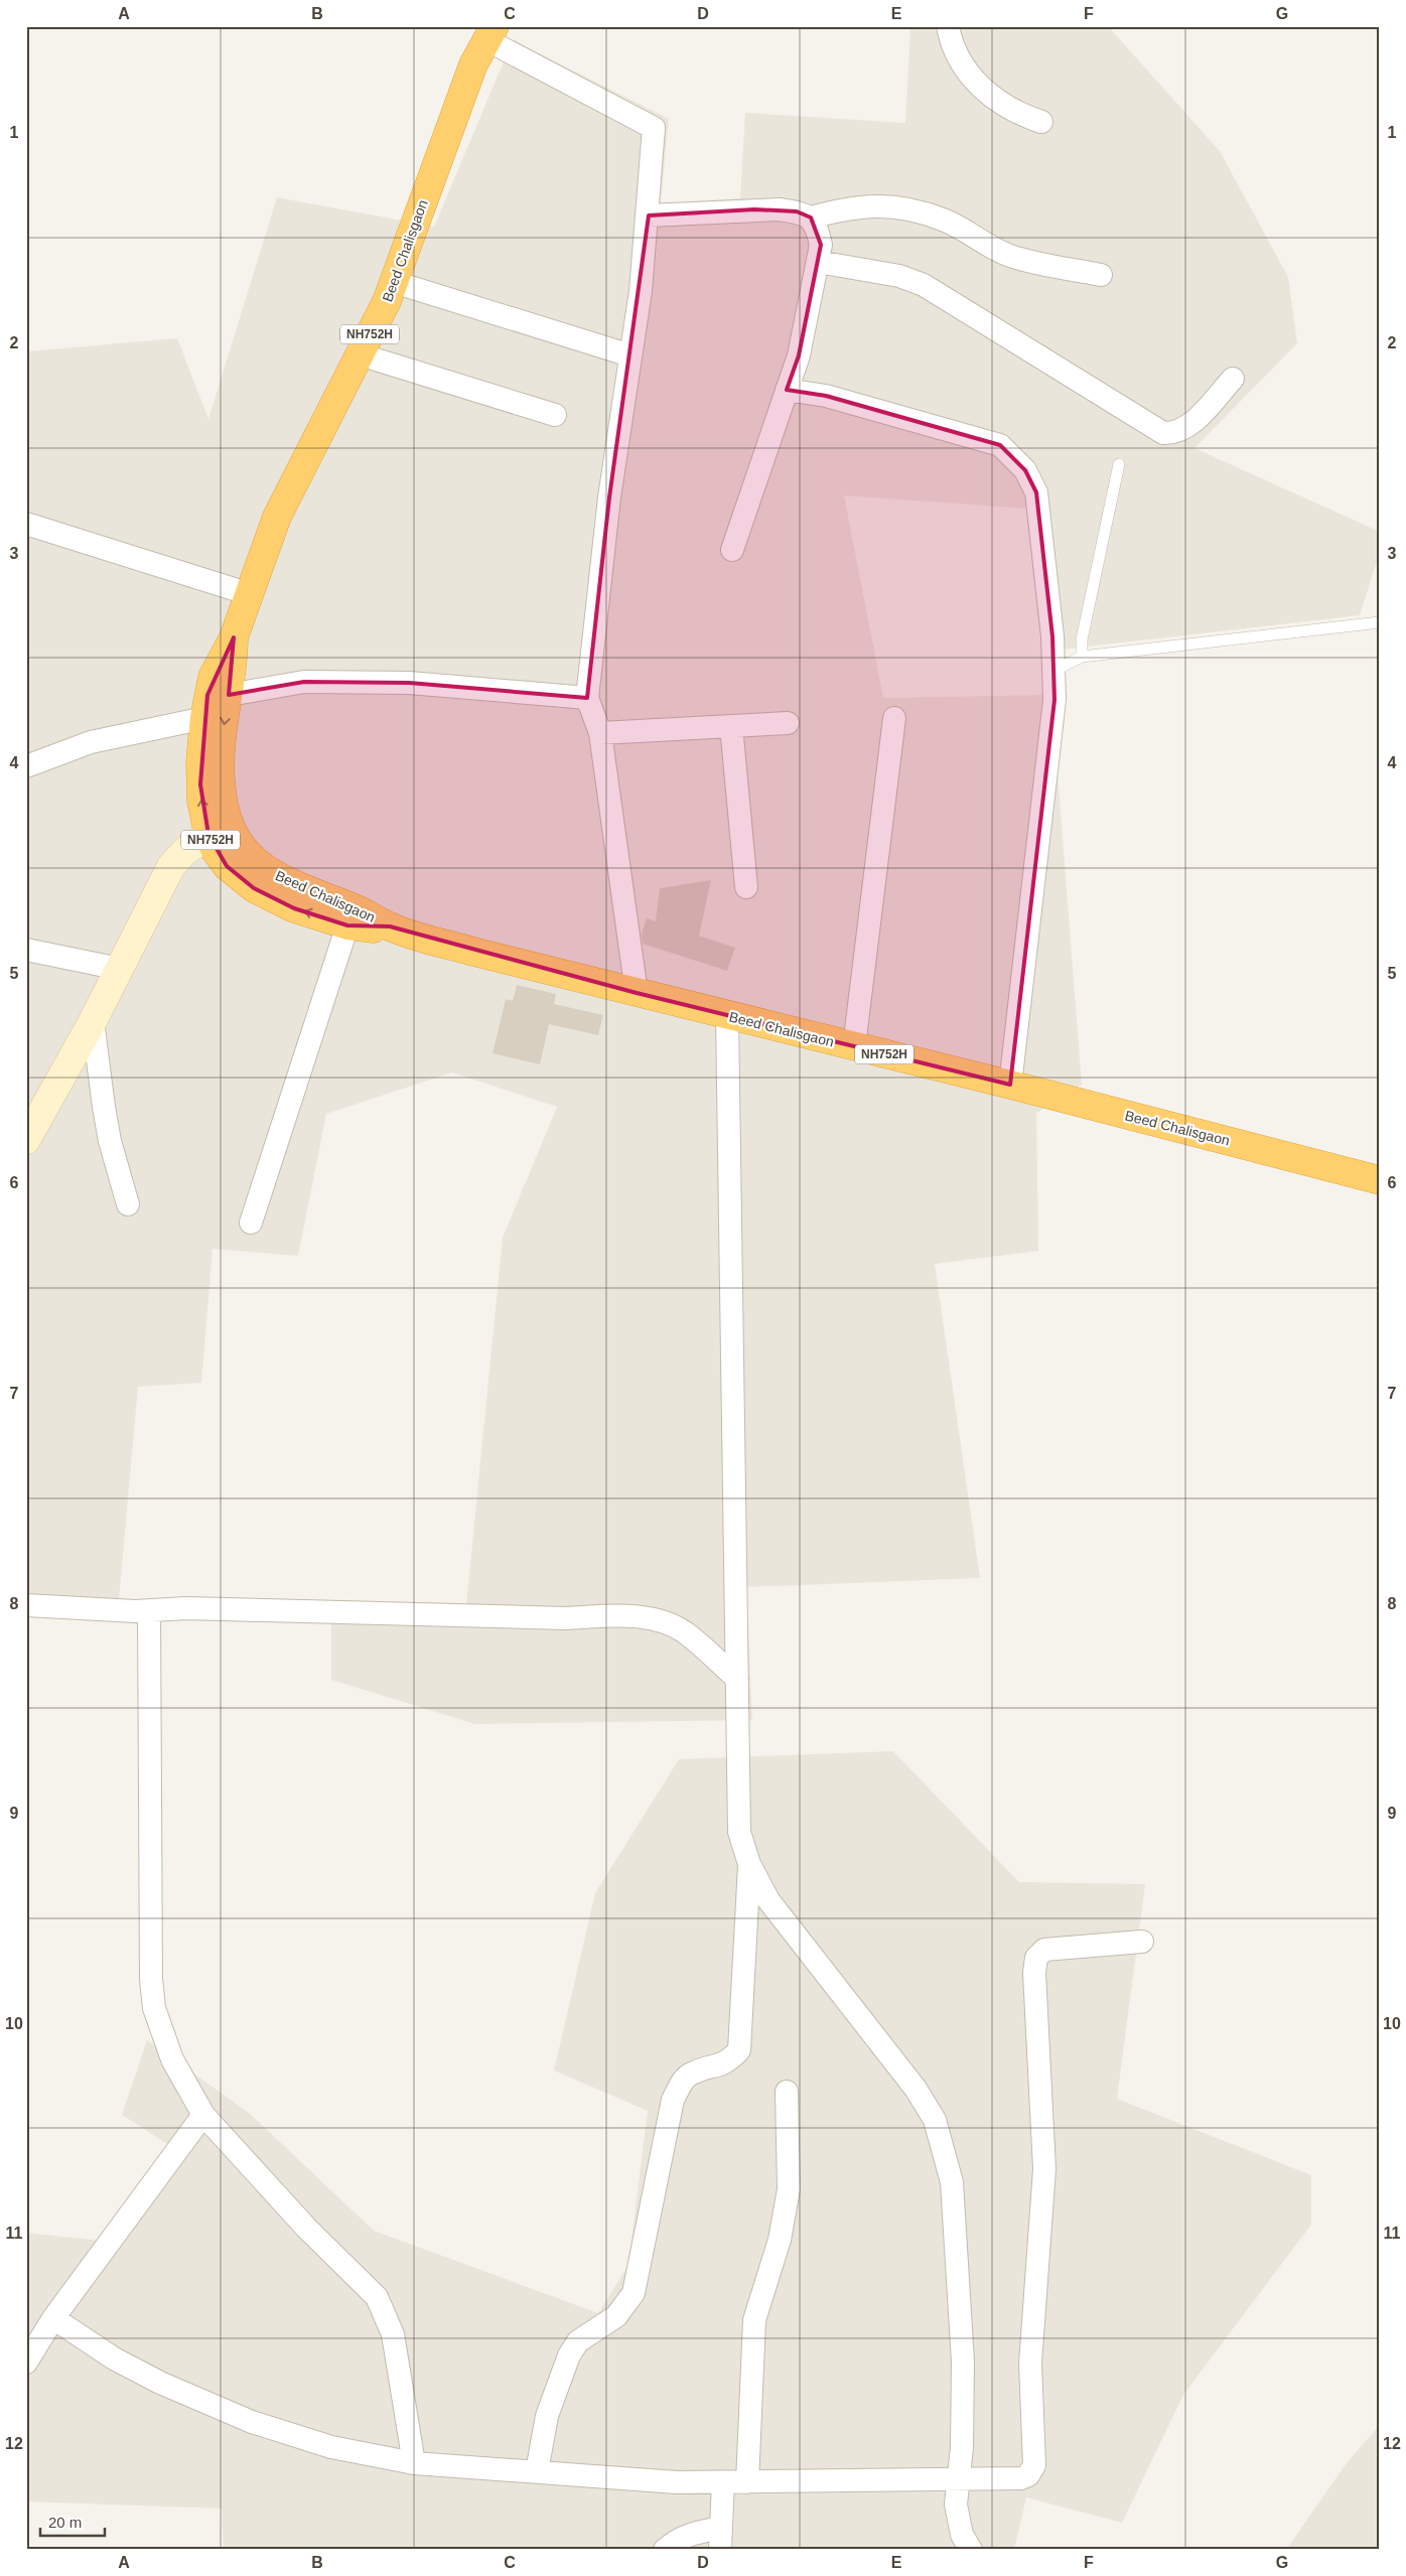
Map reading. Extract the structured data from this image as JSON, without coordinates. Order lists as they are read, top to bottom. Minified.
{"streets":{"highway":["Beed Chalisgaon","NH752H"]},"scale_bar":"20 m","grid":{"columns":["A","B","C","D","E","F","G"],"rows":["1","2","3","4","5","6","7","8","9","10","11","12"]}}
